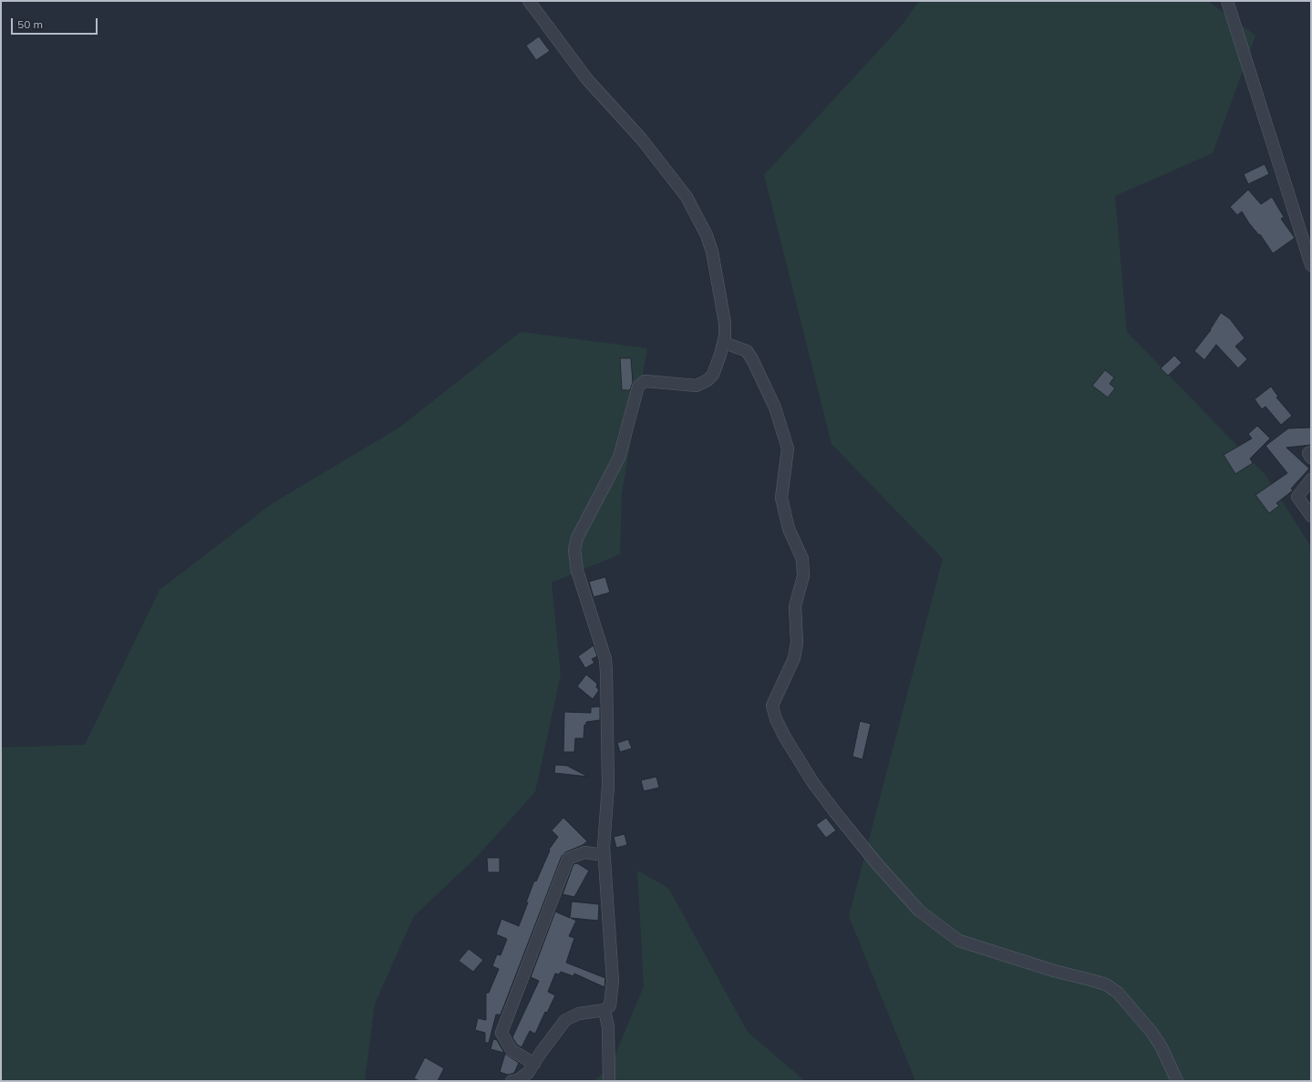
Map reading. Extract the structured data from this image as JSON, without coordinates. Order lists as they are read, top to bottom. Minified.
{"scale_bar":"50 m"}
